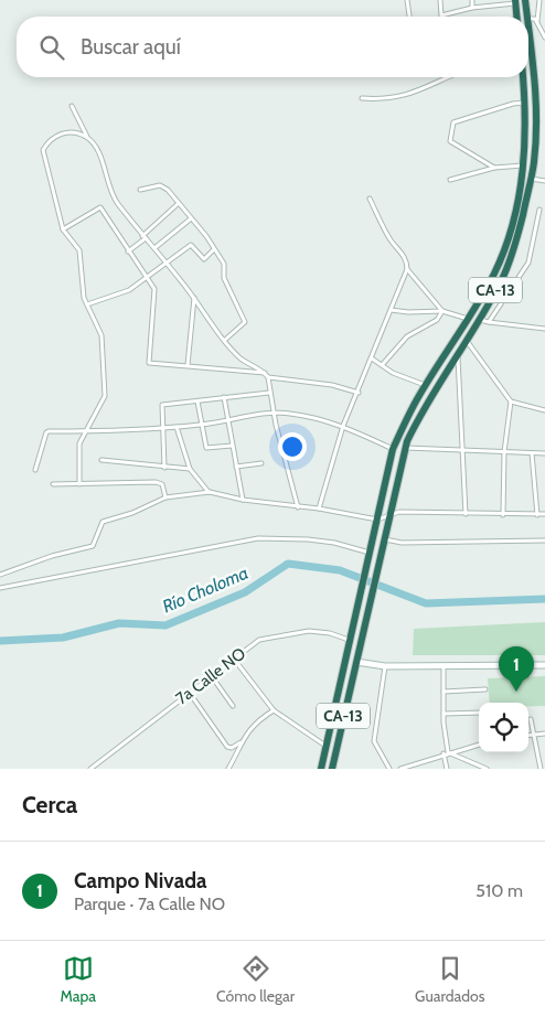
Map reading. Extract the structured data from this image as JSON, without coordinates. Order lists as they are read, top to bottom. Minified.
{"streets":{"highway":["CA-13"],"street":["7a Calle NO"]},"crossings":[["CA-13","7a Calle NO"]],"water":["Río Choloma"],"page":{"search":"Buscar aquí","pins":"1","heading":"Cerca","list":[{"mark":"1","name":"Campo Nivada","note":"Parque · 7a Calle NO","value":"510 m"}],"nav":["Mapa","Cómo llegar","Guardados"]}}
